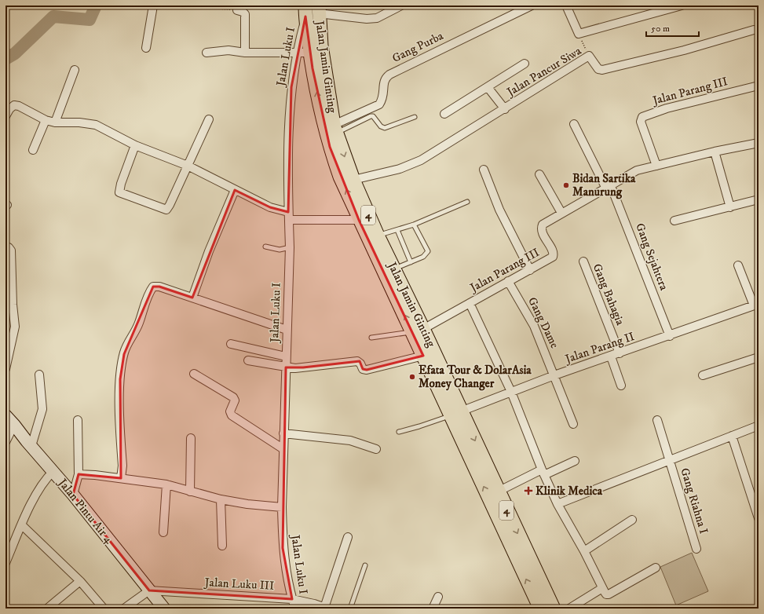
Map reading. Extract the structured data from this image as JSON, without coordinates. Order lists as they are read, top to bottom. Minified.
{"streets":{"highway":["Jalan Jamin Ginting","4"],"main road":["Jalan Pintu Air 4"],"street":["Gang Purba","Jalan Luku I","Jalan Pancur Siwa","Jalan Parang III","Gang Sejahtera","Gang Bahagia","Gang Dame","Jalan Parang II","Gang Riahna I","Jalan Luku III"]},"crossings":[["Gang Purba","Jalan Jamin Ginting"],["Jalan Luku I","Jalan Jamin Ginting"],["Jalan Luku I","Jalan Luku III"],["Jalan Jamin Ginting","Jalan Pancur Siwa"],["Jalan Jamin Ginting","Jalan Parang III"],["Jalan Jamin Ginting","Jalan Parang II"],["Jalan Parang III","Gang Sejahtera"],["Jalan Parang III","Gang Dame"],["Gang Sejahtera","Jalan Parang II"],["Gang Bahagia","Jalan Parang II"],["Gang Dame","Jalan Parang II"],["Jalan Pintu Air 4","Jalan Luku III"]],"places":{"other":["Bidan Sartika Manurung","Efata Tour & DolarAsia Money Changer"],"health":["Klinik Medica"]},"scale_bar":"50 m"}
